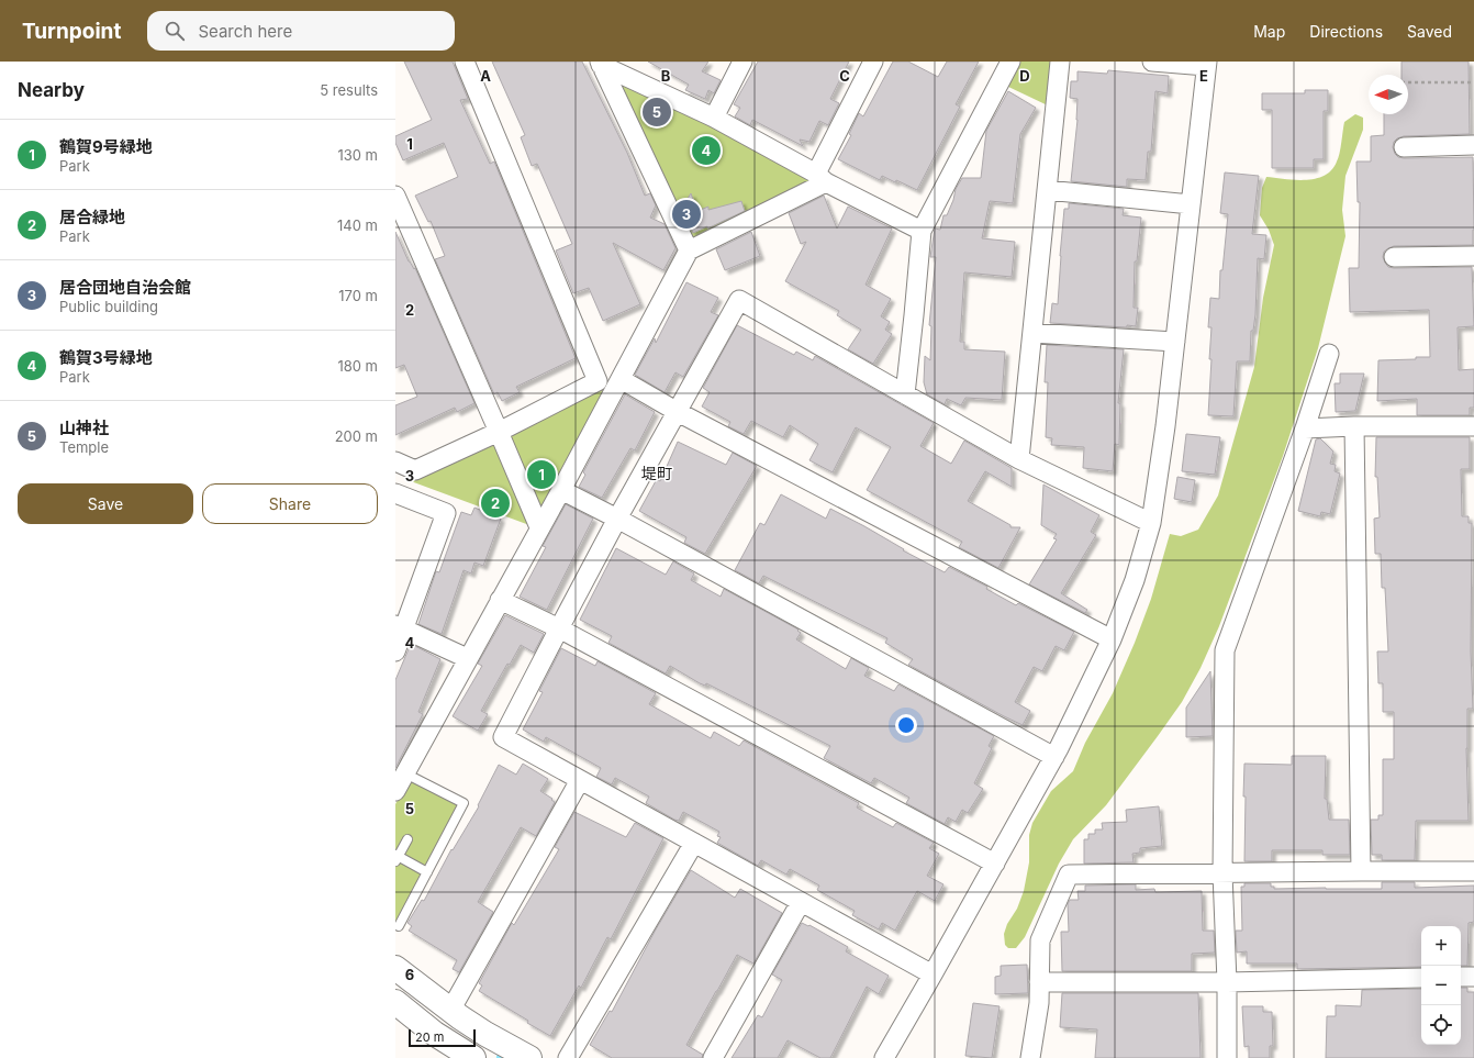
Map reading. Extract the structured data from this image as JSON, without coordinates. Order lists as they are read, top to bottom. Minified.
{"districts":["堤町"],"scale_bar":"20 m","north":"left","page":{"header":"Turnpoint","search":"Search here","nav":["Map","Directions","Saved"],"heading":["Nearby","5 results"],"pins":["5","4","3","1","2"],"list":[{"mark":"1","name":"鶴賀9号緑地","note":"Park","value":"130 m"},{"mark":"2","name":"居合緑地","note":"Park","value":"140 m"},{"mark":"3","name":"居合団地自治会館","note":"Public building","value":"170 m"},{"mark":"4","name":"鶴賀3号緑地","note":"Park","value":"180 m"},{"mark":"5","name":"山神社","note":"Temple","value":"200 m"}],"buttons":["Save","Share"],"map_buttons":["+","−"],"scale":"20 m"},"grid":{"columns":["A","B","C","D","E"],"rows":["1","2","3","4","5","6"]}}
